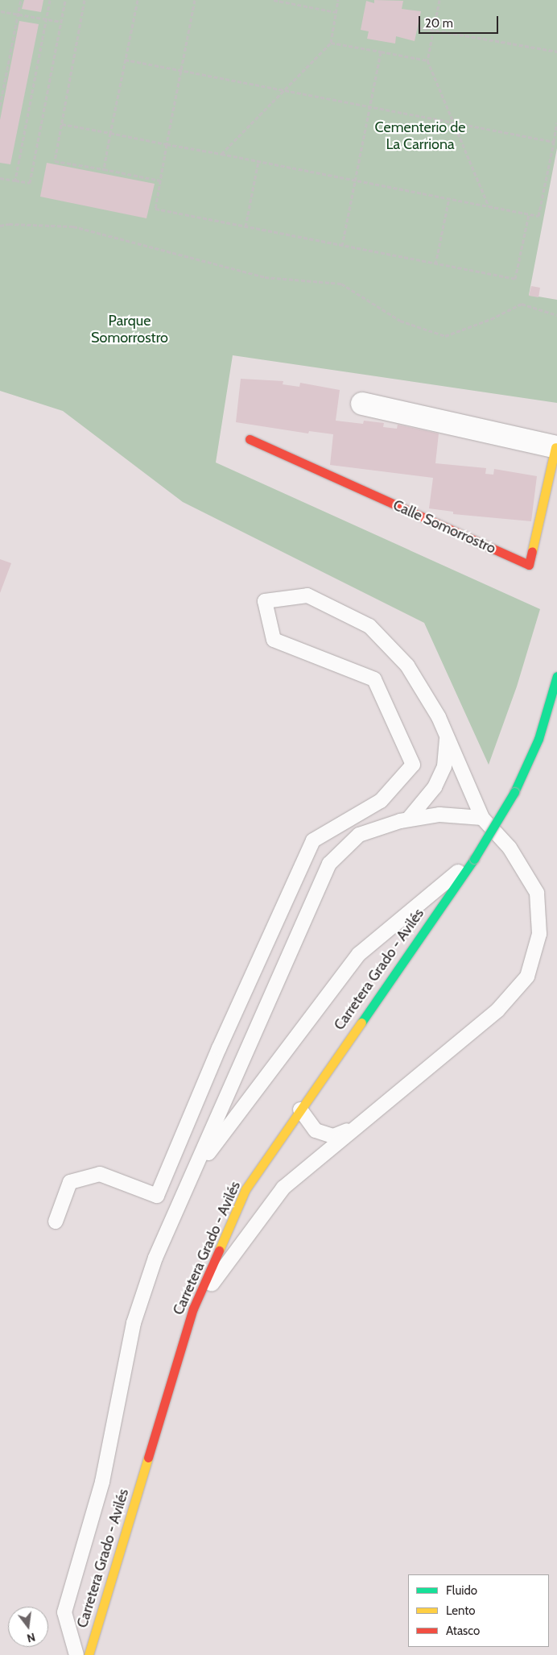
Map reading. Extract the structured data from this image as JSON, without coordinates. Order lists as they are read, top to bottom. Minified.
{"streets":{"main road":["Calle Somorrostro","Carretera Grado - Avilés"]},"parks":["Cementerio de La Carriona","Parque Somorrostro"],"legend":["Fluido","Lento","Atasco"],"scale_bar":"20 m","north":"bottom"}
